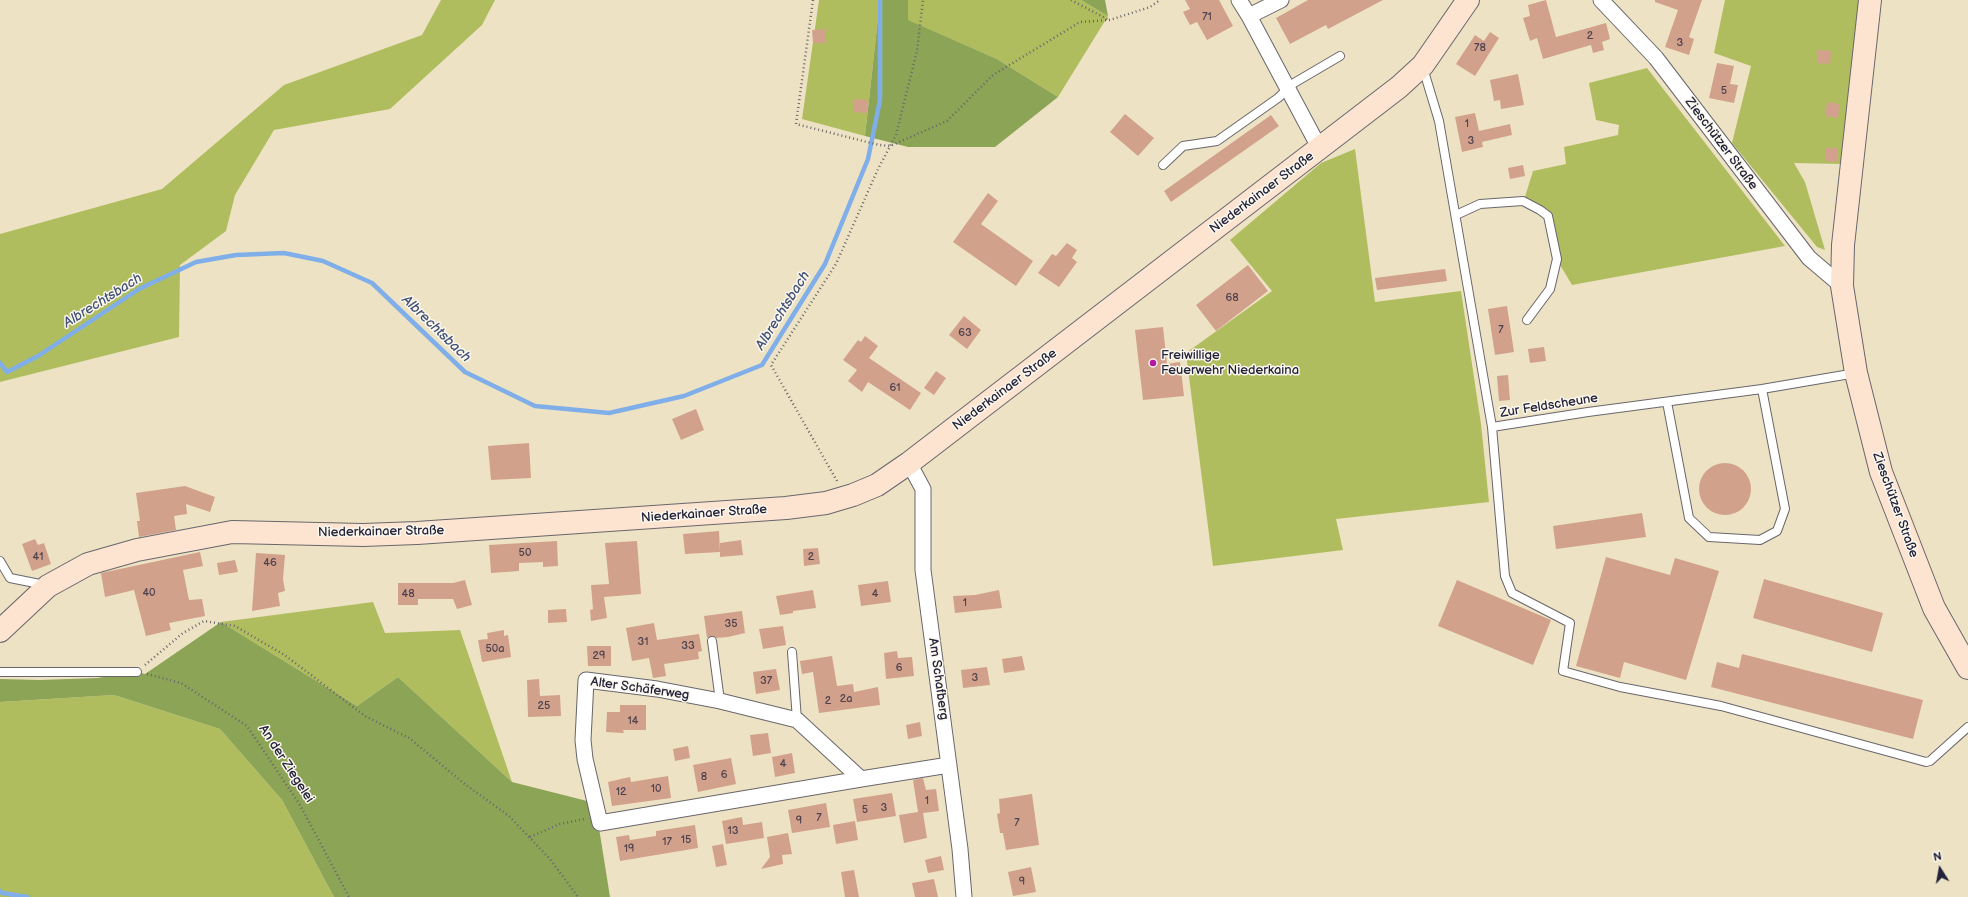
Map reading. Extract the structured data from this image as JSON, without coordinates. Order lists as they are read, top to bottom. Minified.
{"streets":{"street":["Zieschützer Straße","Niederkainaer Straße","Am Schafberg","Alter Schäferweg"],"lane":["Zur Feldscheune"],"path":["An der Ziegelei"]},"crossings":[["Zieschützer Straße","Zur Feldscheune"],["Niederkainaer Straße","Zur Feldscheune"],["Niederkainaer Straße","Am Schafberg"]],"water":["Albrechtsbach"],"places":["Freiwillige Feuerwehr Niederkaina"],"house_numbers":["71","2","3","78","5","1","3","68","7","63","61","50","41","2","46","40","48","4","1","35","31","33","50a","29","6","3","37","2a","2","25","14","4","6","8","10","12","1","3","5","7","9","7","13","15","17","19","9"],"north":"top"}
